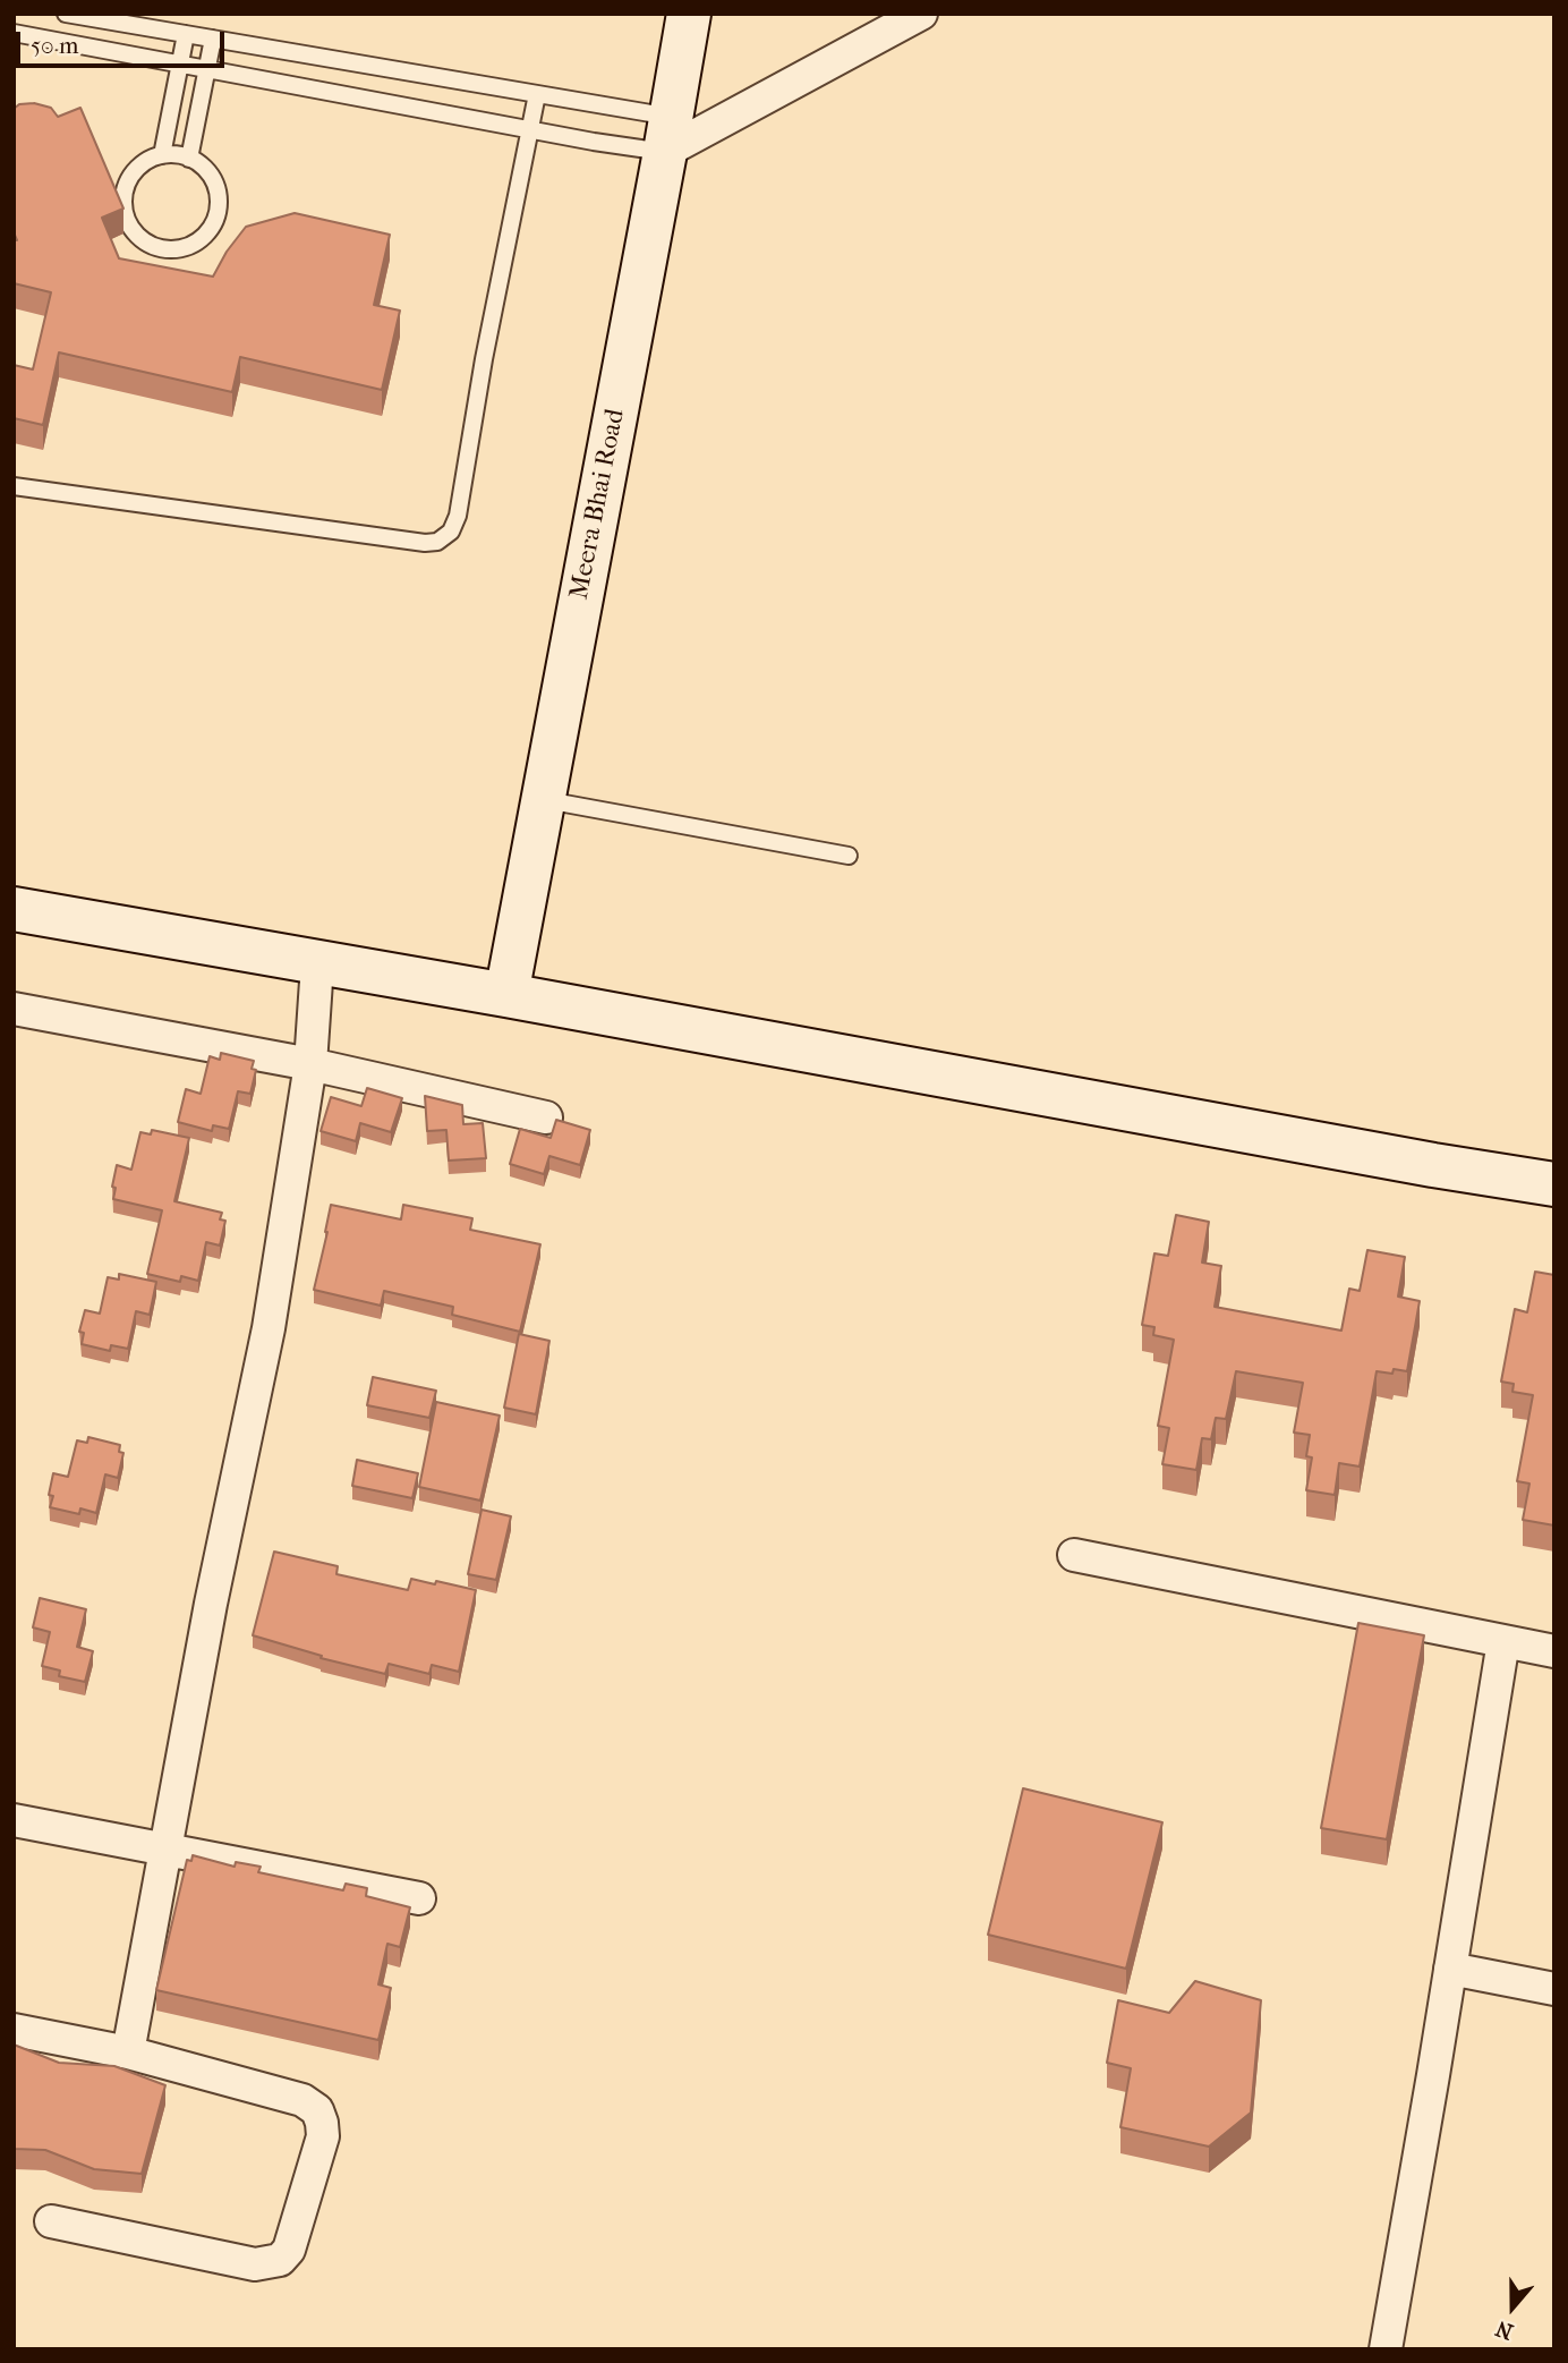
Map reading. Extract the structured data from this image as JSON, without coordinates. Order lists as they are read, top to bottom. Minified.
{"streets":{"street":["Meera Bhai Road"]},"scale_bar":"50 m","north":"bottom"}
